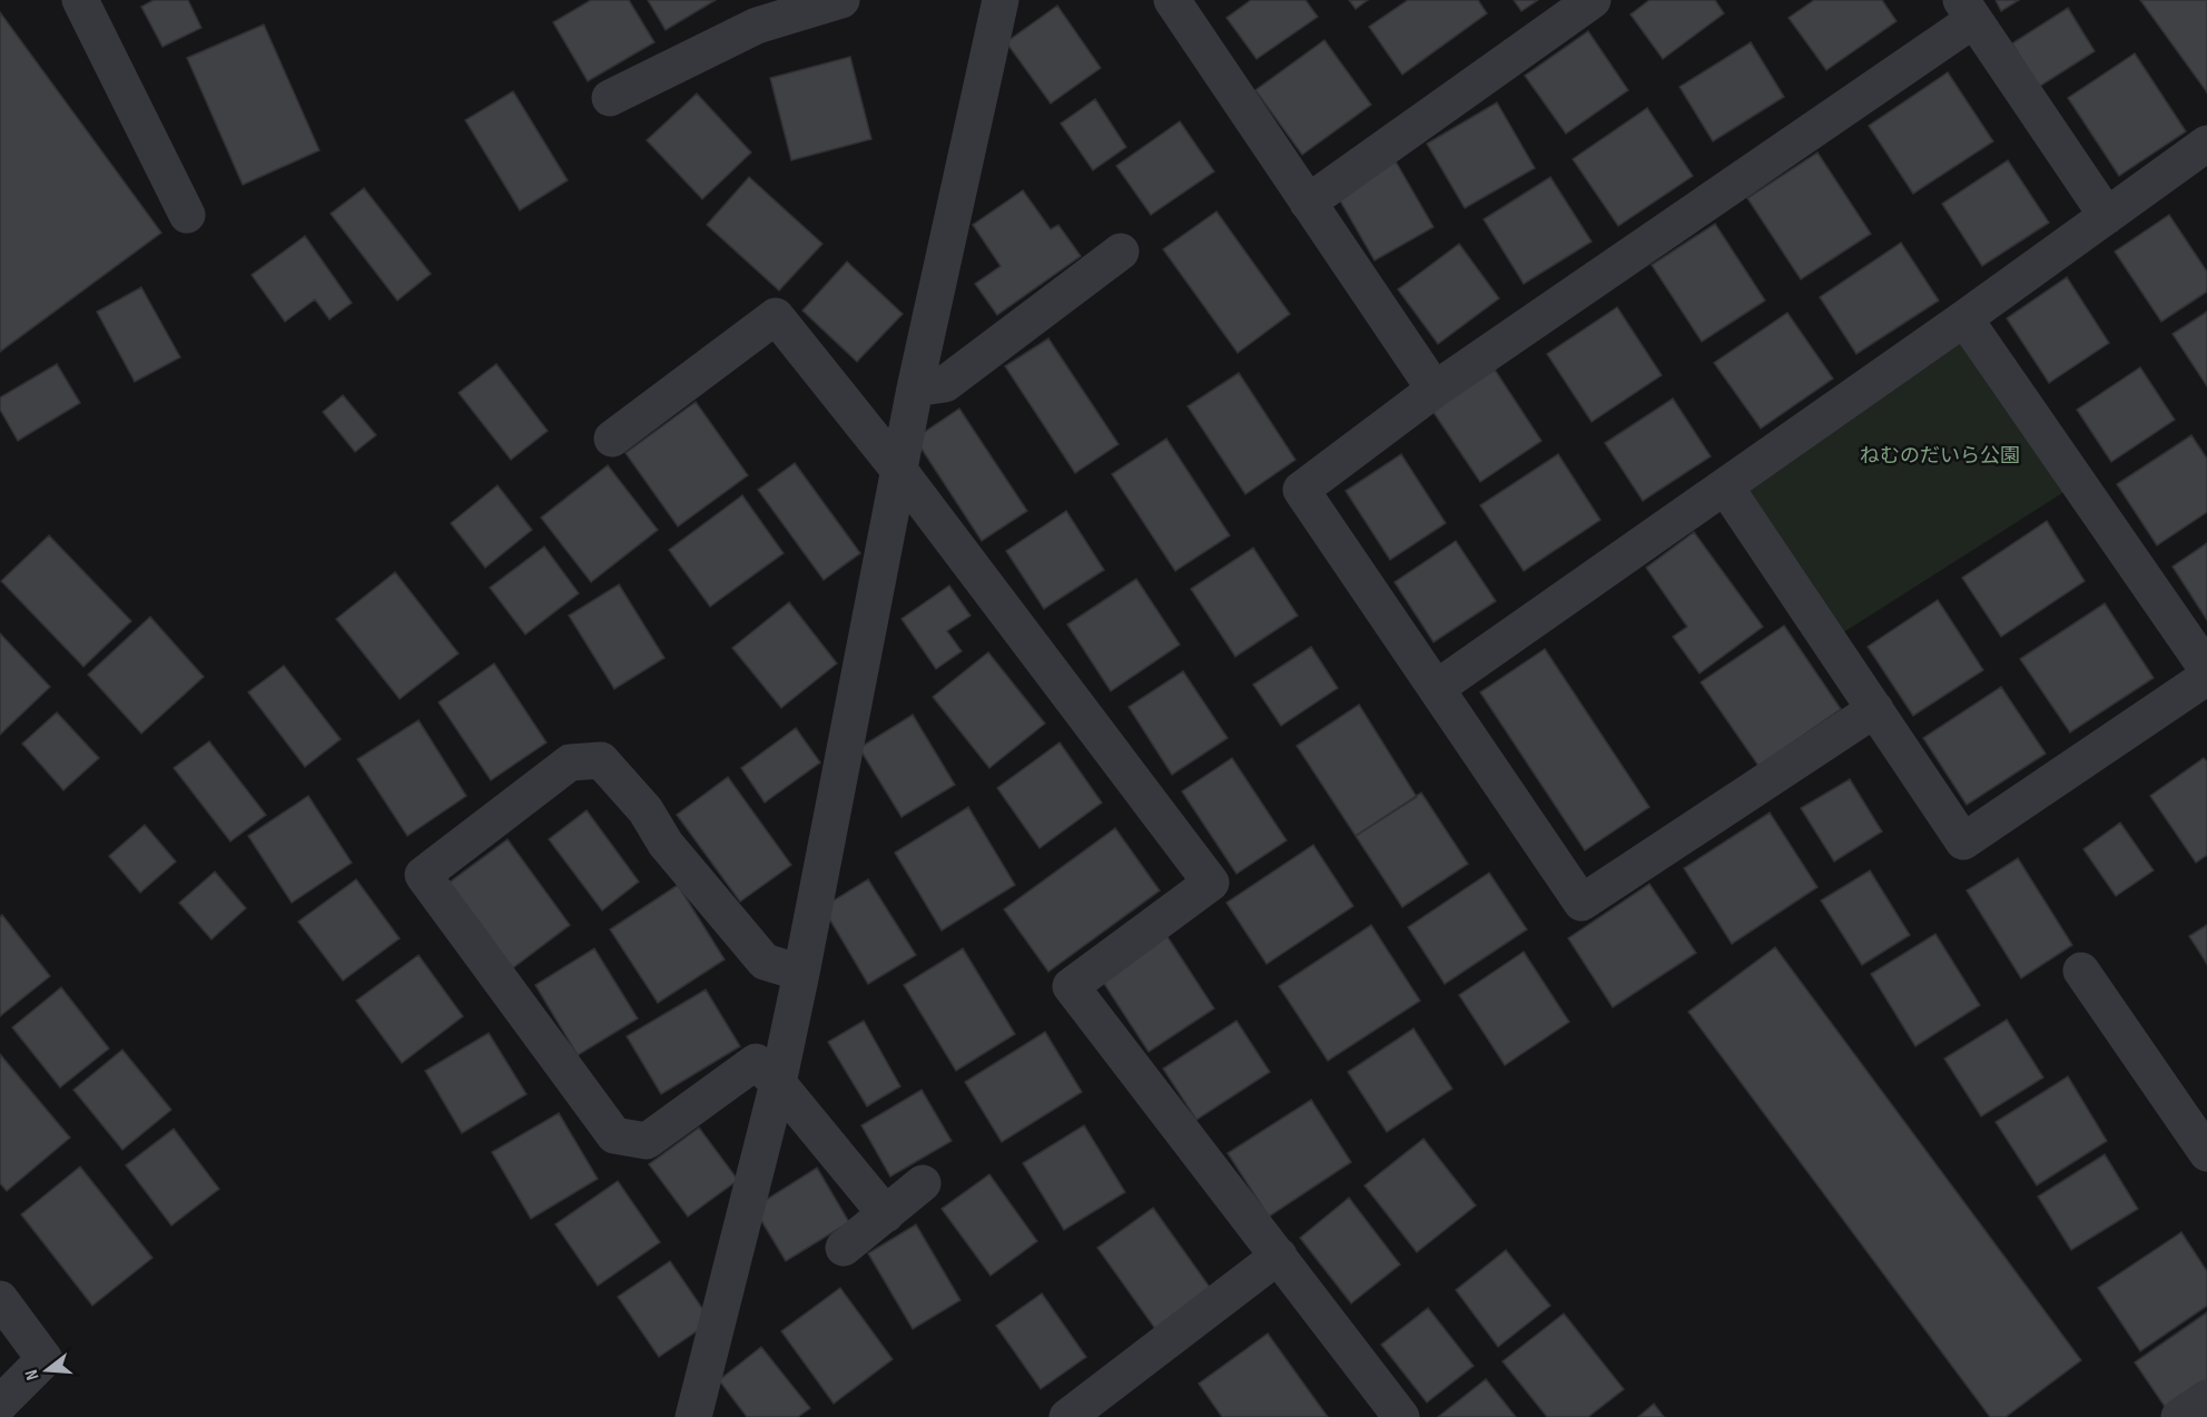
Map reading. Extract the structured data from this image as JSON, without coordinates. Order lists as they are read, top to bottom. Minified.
{"parks":["ねむのだいら公園"],"north":"left"}
